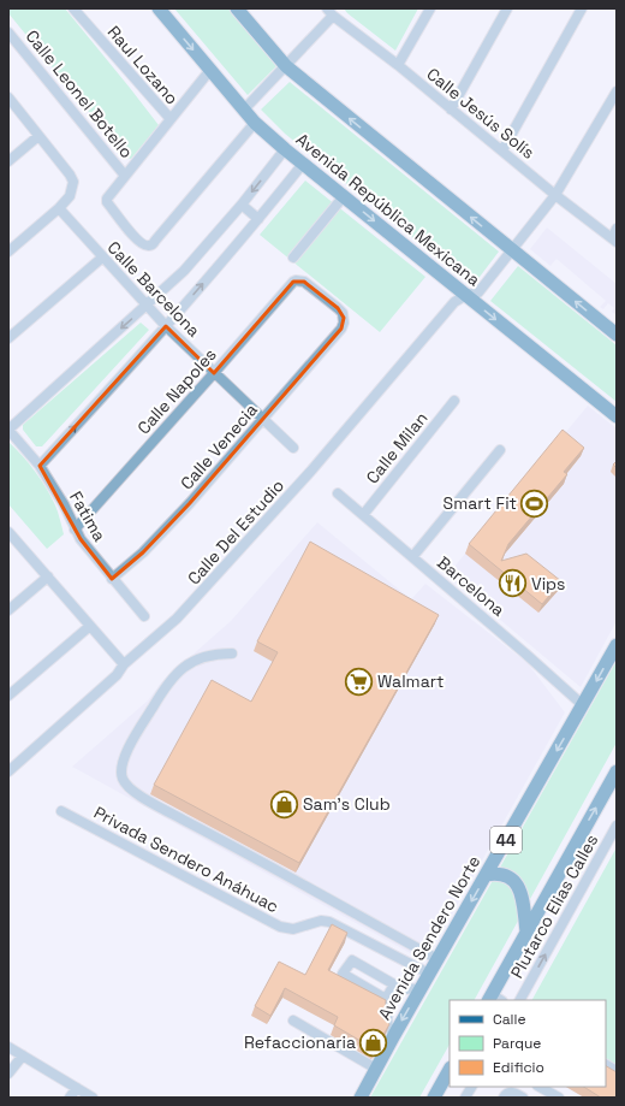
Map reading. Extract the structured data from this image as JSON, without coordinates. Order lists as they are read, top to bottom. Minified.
{"streets":{"main road":["Avenida República Mexicana","44","Avenida Sendero Norte"],"street":["Raul Lozano","Calle Leonel Botello","Calle Jesús Solís","Calle Barcelona","Calle Napoles","Calle Venecia","Calle Milan","Fatima","Calle Del Estudio","Barcelona","Privada Sendero Anáhuac","Plutarco Elias Calles"]},"crossings":[["Calle Jesús Solís","Calle Del Estudio"],["Avenida República Mexicana","Calle Del Estudio"],["Calle Barcelona","Calle Napoles"],["Calle Barcelona","Calle Venecia"],["Calle Napoles","Calle Venecia"],["Calle Napoles","Fatima"],["Calle Venecia","Fatima"],["Calle Milan","Barcelona"],["Barcelona","Avenida Sendero Norte"],["Privada Sendero Anáhuac","Avenida Sendero Norte"]],"one_way":["Plutarco Elias Calles"],"places":{"sports":["Smart Fit"],"restaurant":["Vips"],"supermarket":["Walmart"],"shop":["Sam's Club","Refaccionaria"]},"legend":["Calle","Parque","Edificio"]}
